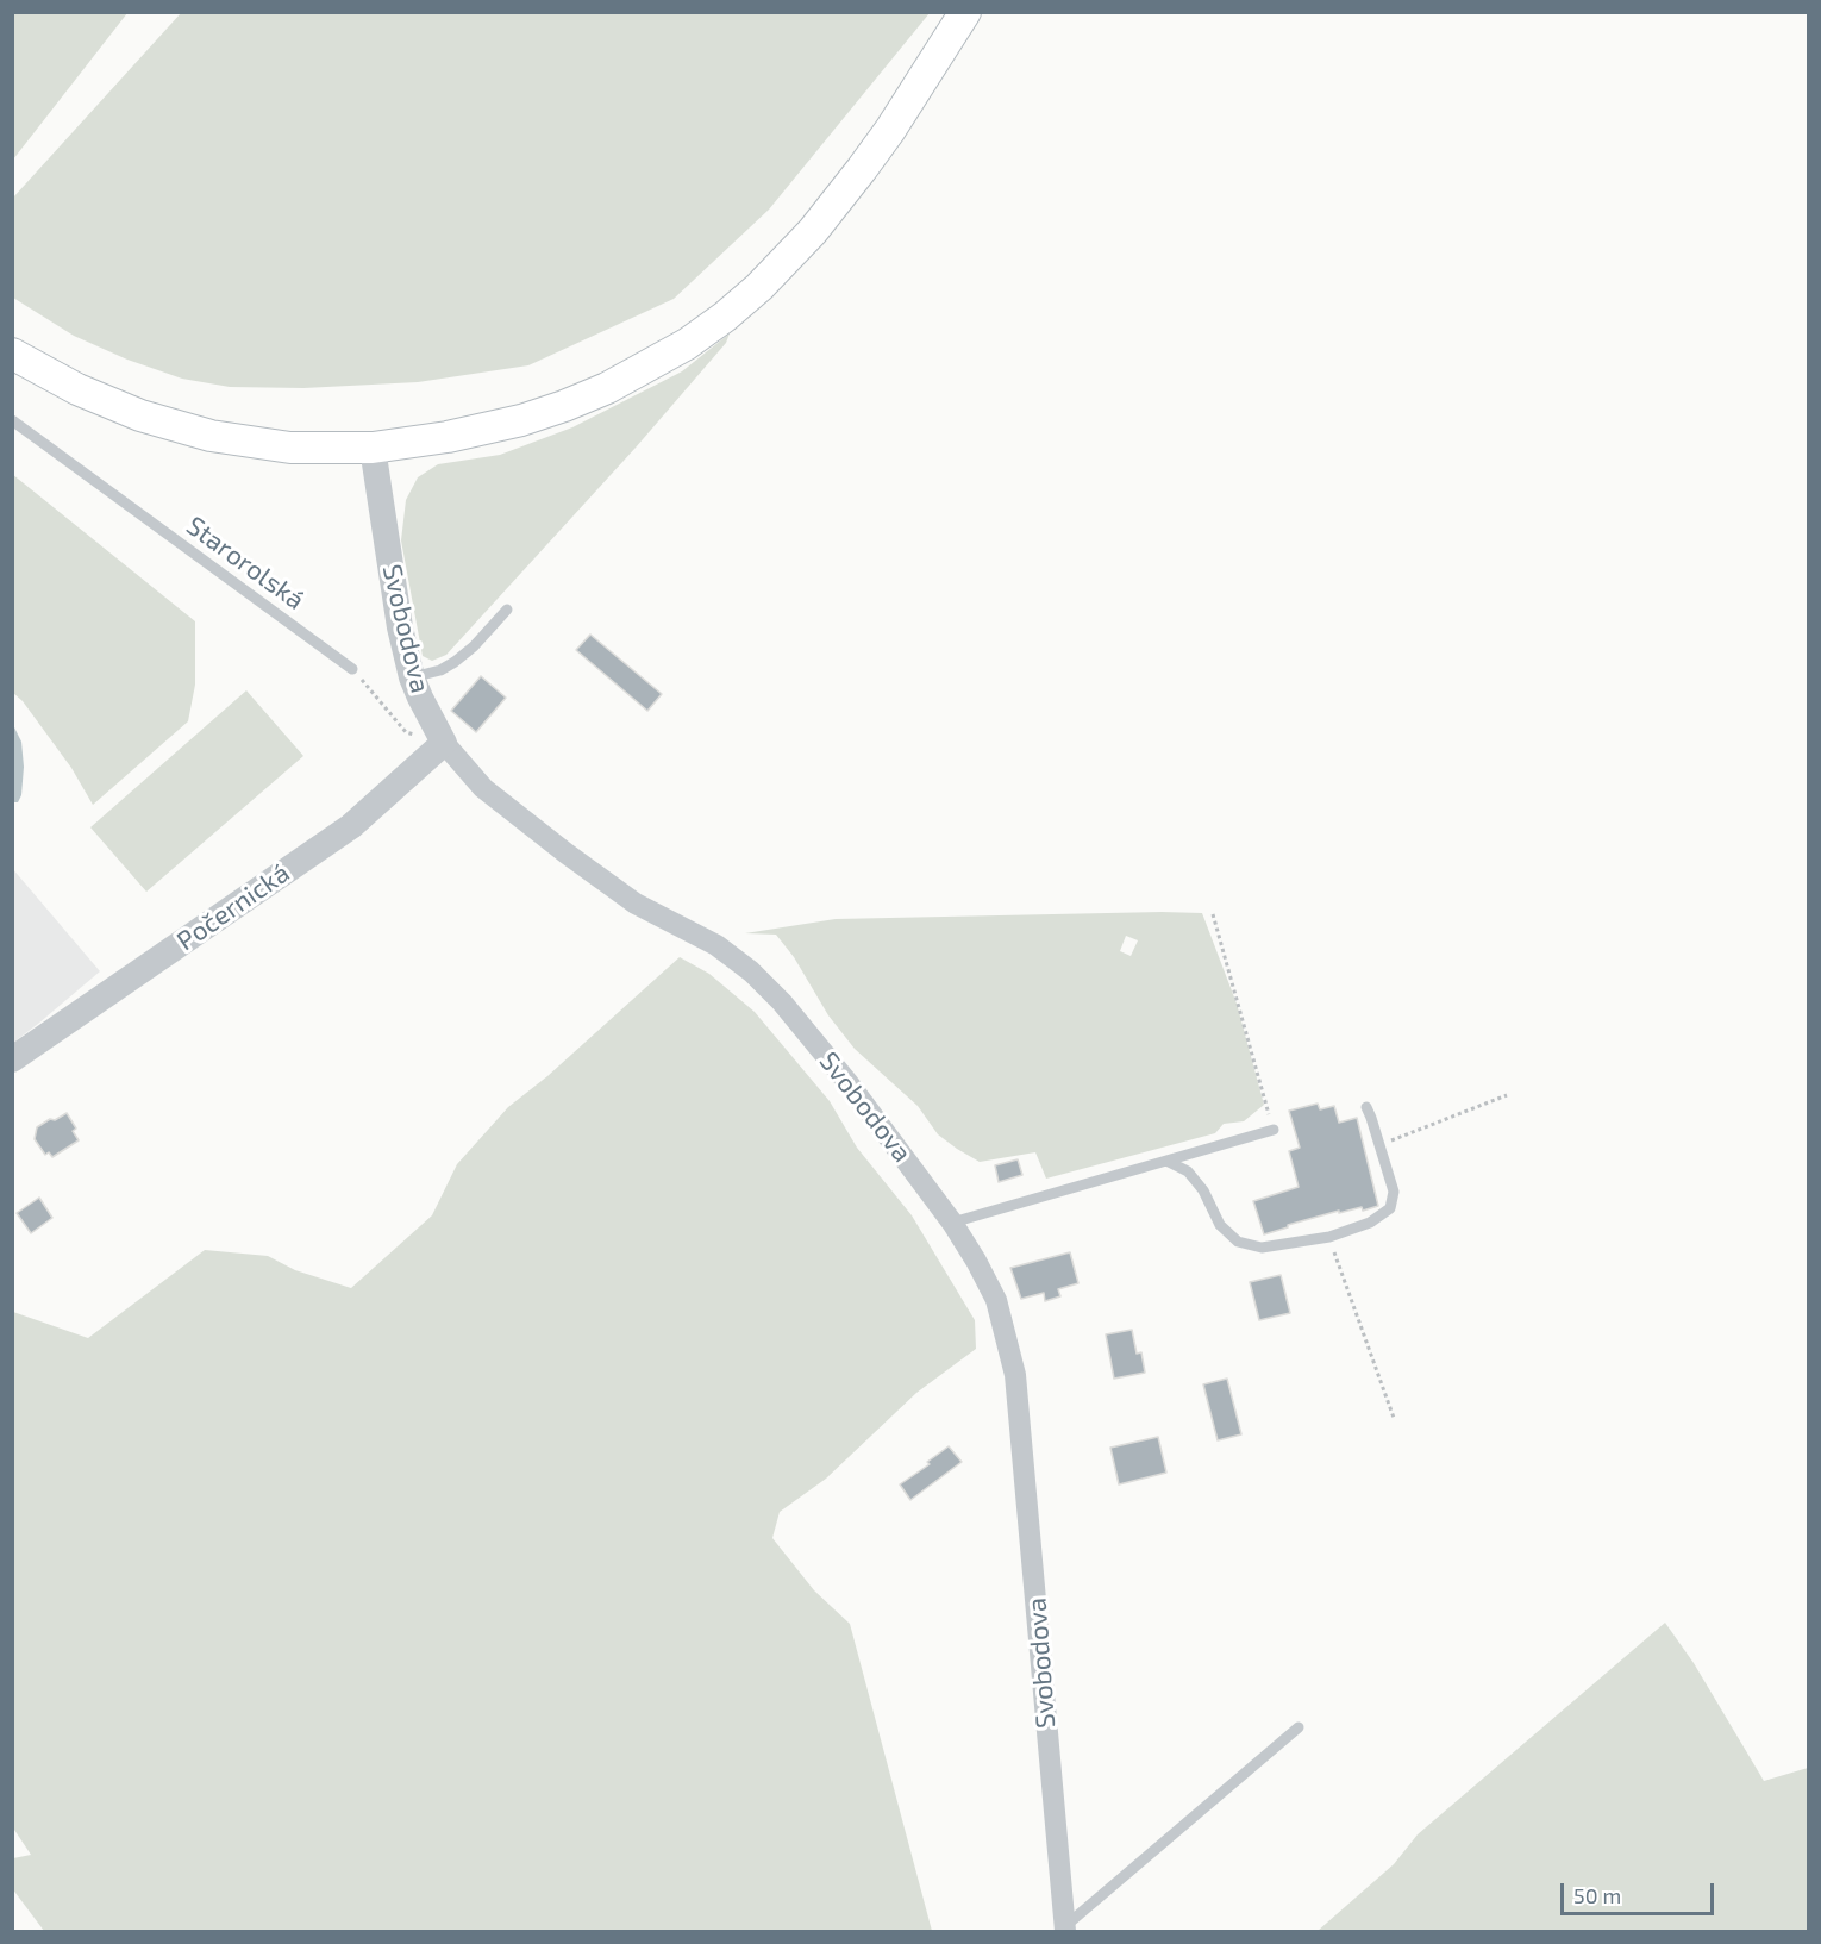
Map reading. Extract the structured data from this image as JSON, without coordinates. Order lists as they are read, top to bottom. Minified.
{"streets":{"street":["Svobodova","Počernická"],"lane":["Starorolská"]},"crossings":[["Svobodova","Počernická"]],"scale_bar":"50 m"}
